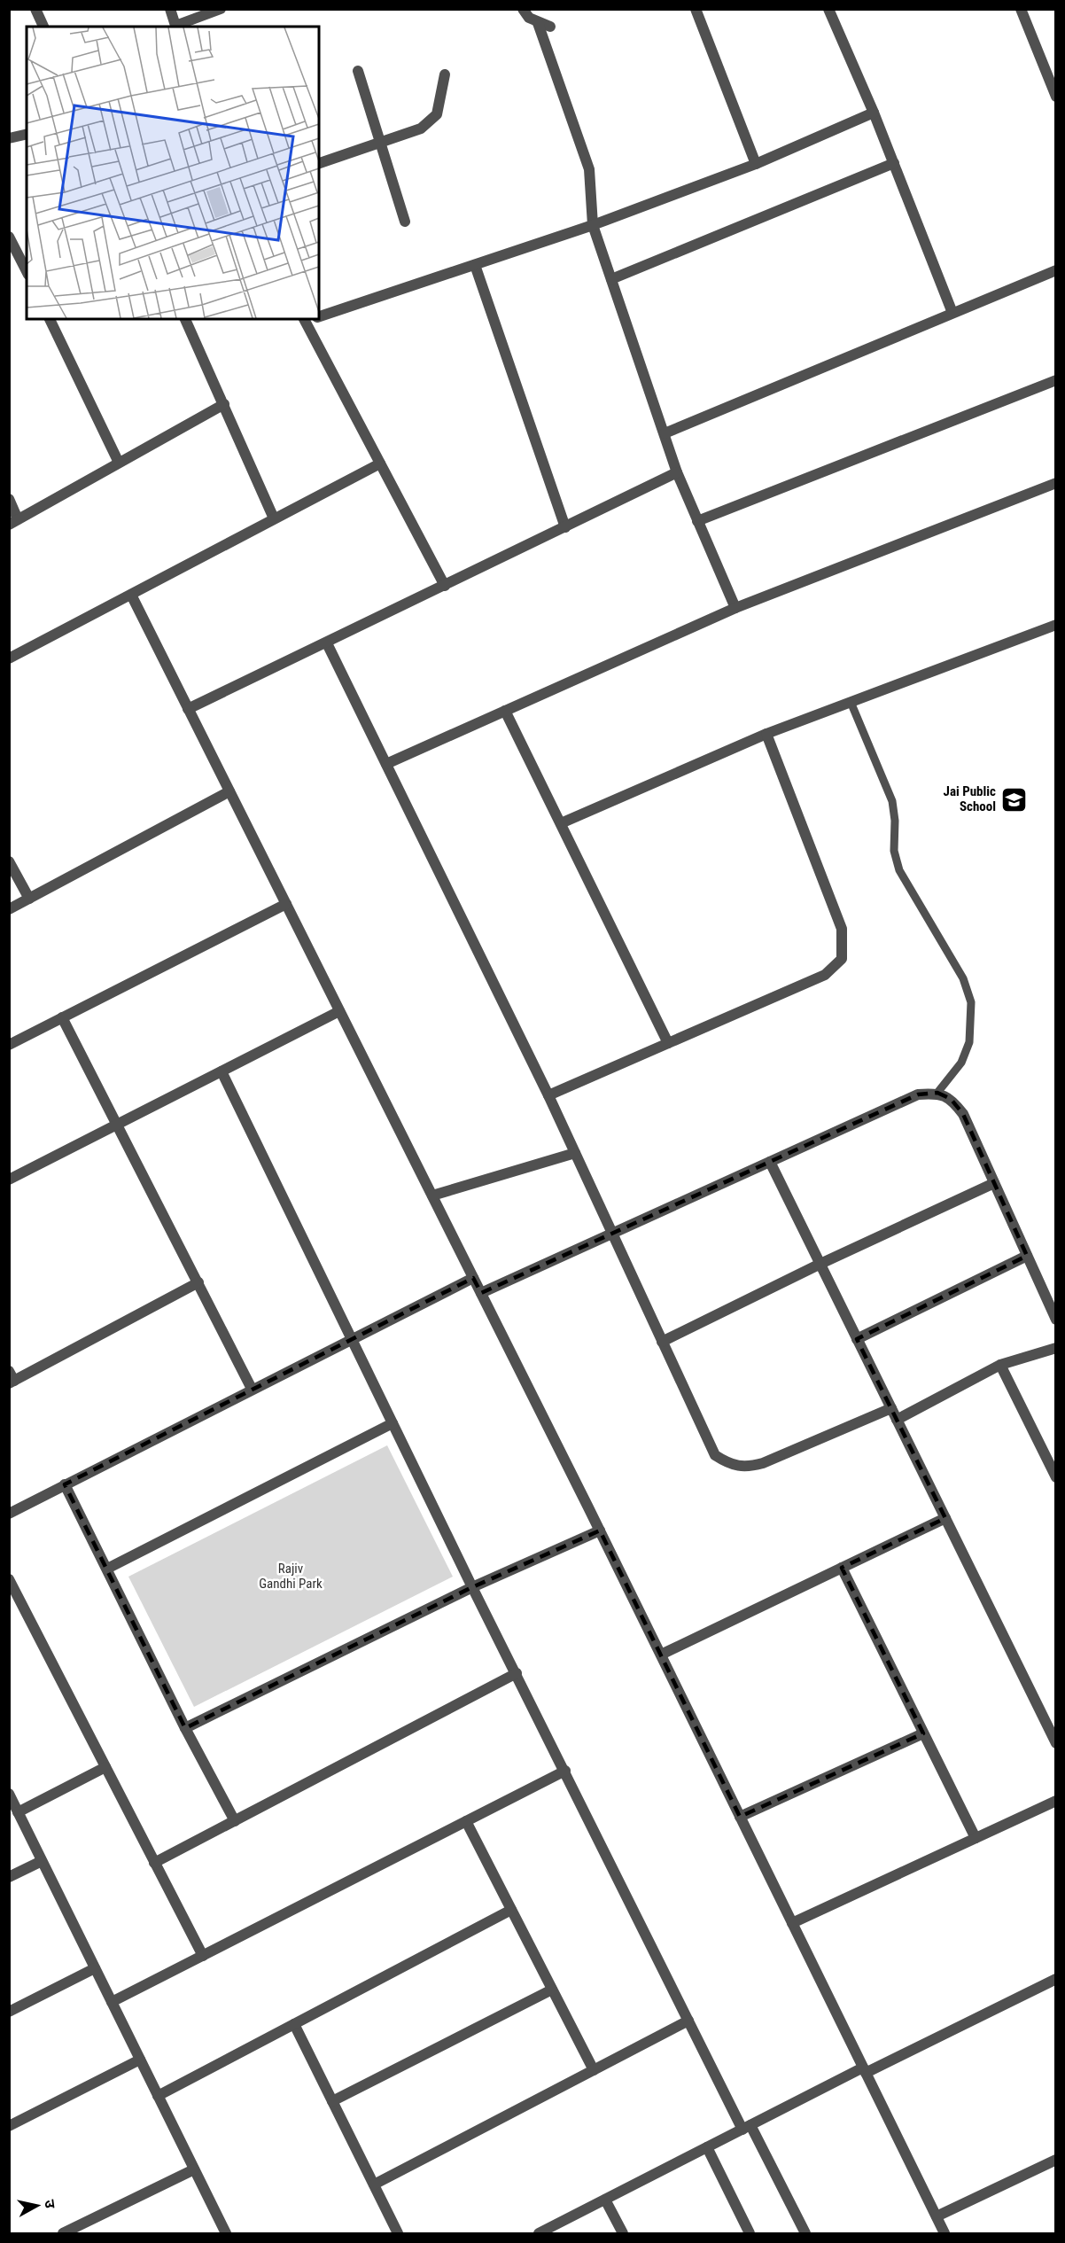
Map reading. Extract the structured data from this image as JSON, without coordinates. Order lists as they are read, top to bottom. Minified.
{"parks":["Rajiv Gandhi Park"],"places":{"school or university":["Jai Public School"]},"north":"right"}
